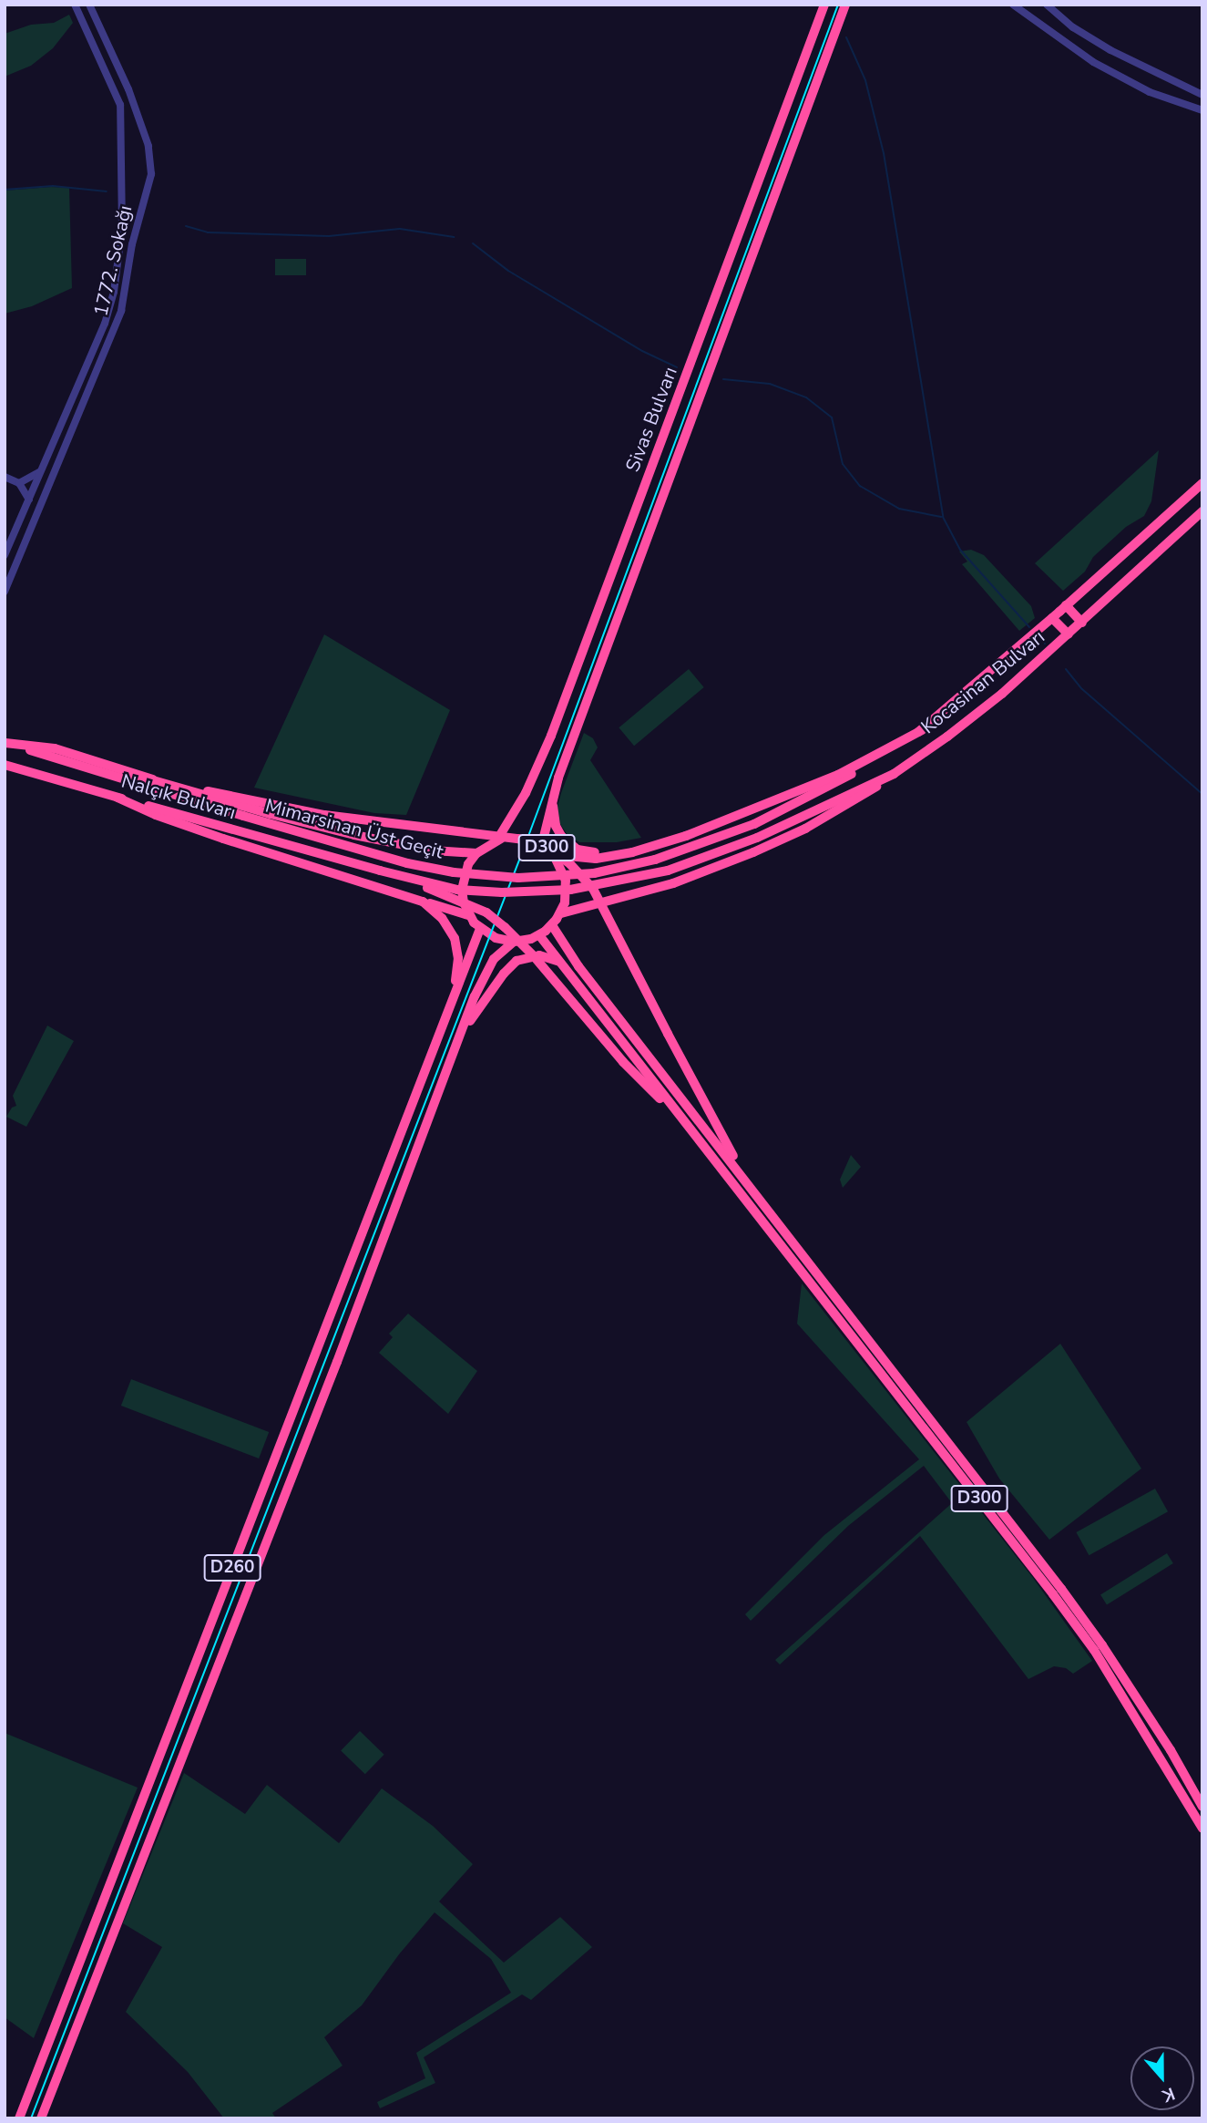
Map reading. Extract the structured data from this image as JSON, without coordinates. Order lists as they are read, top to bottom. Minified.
{"streets":{"highway":["Sivas Bulvarı","Kocasinan Bulvarı","Nalçık Bulvarı","Mimarsinan Üst Geçit","D300","D260"],"street":["1772. Sokağı"]},"crossings":[["Sivas Bulvarı","D300"],["Kocasinan Bulvarı","Mimarsinan Üst Geçit"],["Nalçık Bulvarı","Mimarsinan Üst Geçit"],["Nalçık Bulvarı","D300"],["Mimarsinan Üst Geçit","D300"]],"north":"bottom"}
